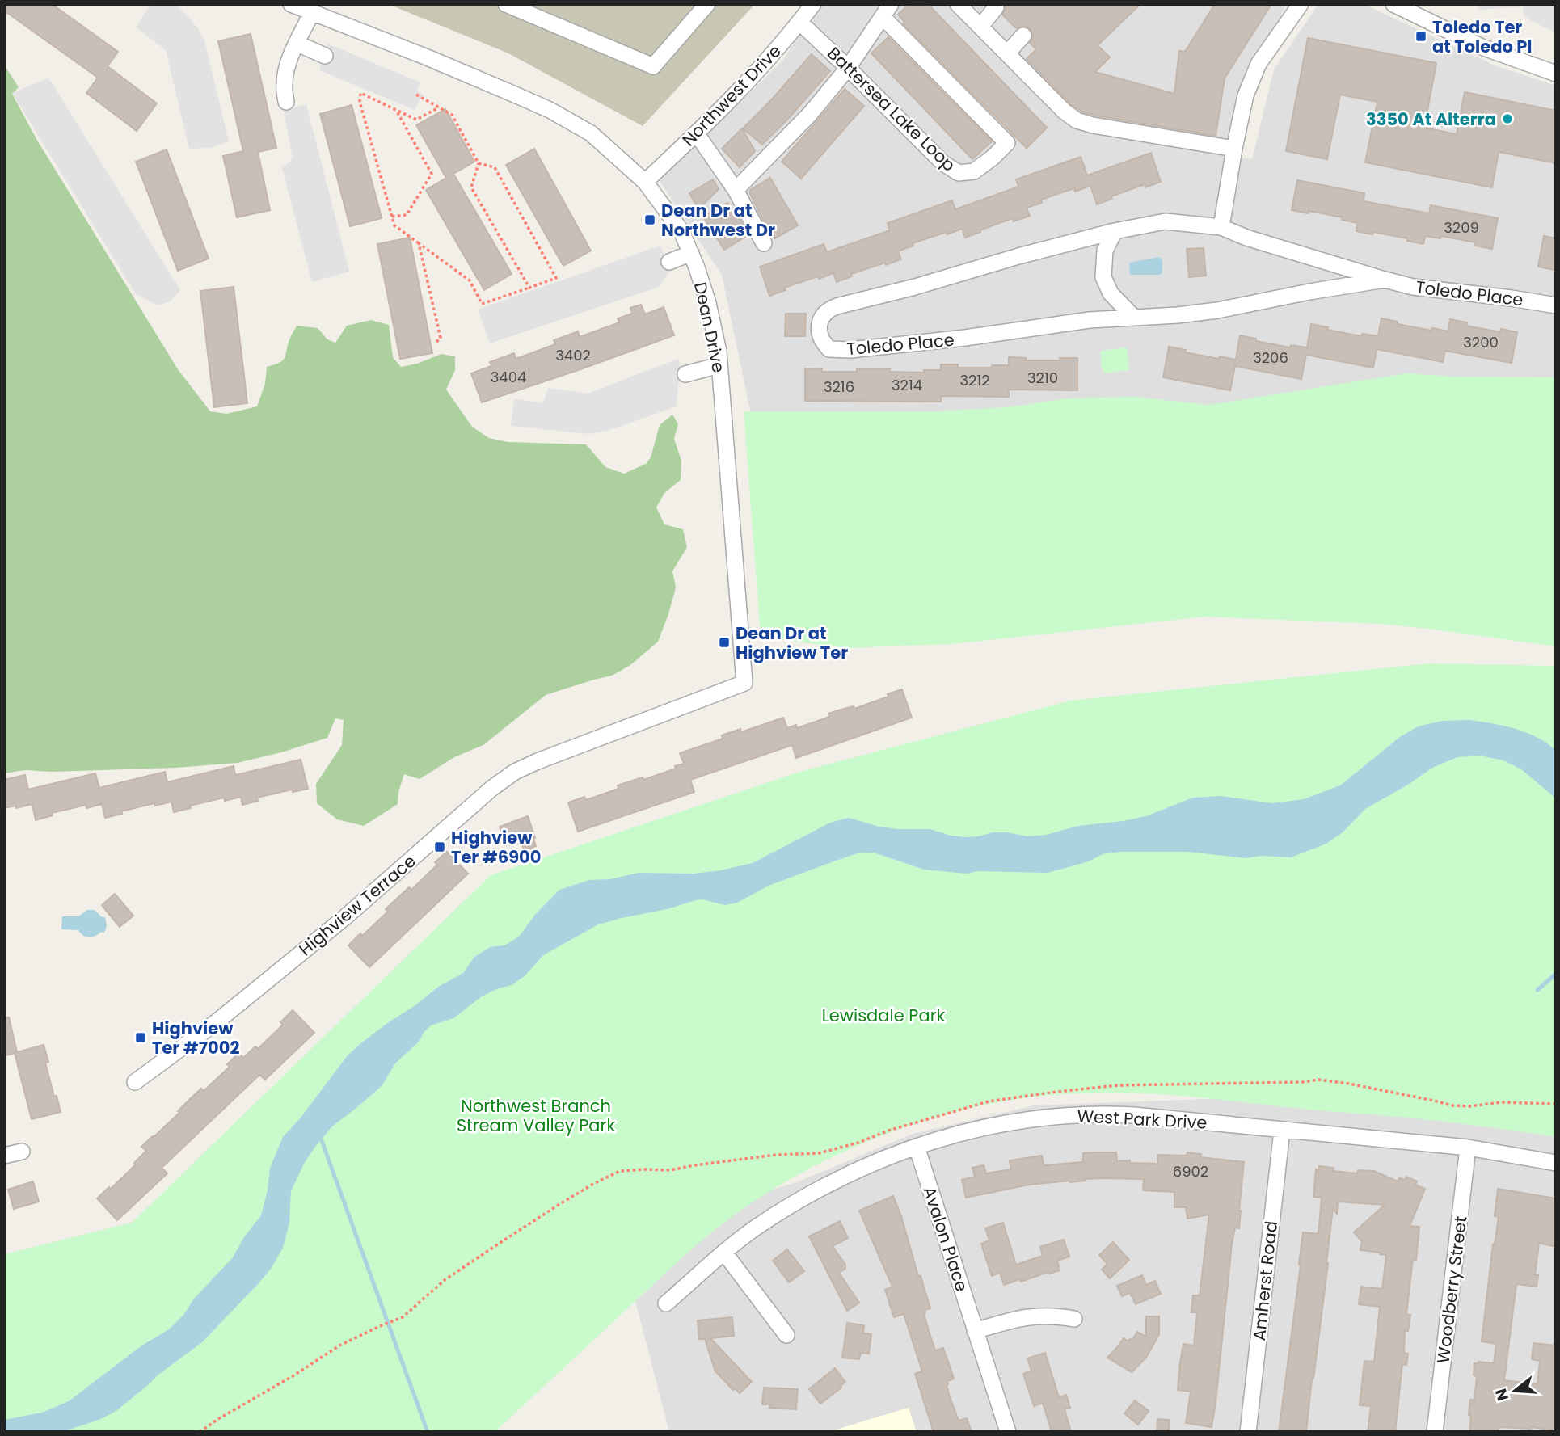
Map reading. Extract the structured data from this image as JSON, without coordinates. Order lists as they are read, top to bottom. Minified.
{"streets":{"street":["Northwest Drive","Battersea Lake Loop","Toledo Place","Dean Drive","Highview Terrace","West Park Drive","Avalon Place","Amherst Road","Woodberry Street"]},"crossings":[["Northwest Drive","Battersea Lake Loop"],["Northwest Drive","Dean Drive"],["Dean Drive","Highview Terrace"],["West Park Drive","Avalon Place"],["West Park Drive","Amherst Road"],["West Park Drive","Woodberry Street"]],"parks":["Lewisdale Park","Northwest Branch Stream Valley Park"],"places":{"transit":["Toledo Ter at Toledo Pl","Dean Dr at Northwest Dr","Dean Dr at Highview Ter","Highview Ter #6900","Highview Ter #7002"],"other":["3350 At Alterra"]},"house_numbers":["3209","3200","3402","3206","3404","3210","3212","3214","3216","6902"],"north":"left"}
